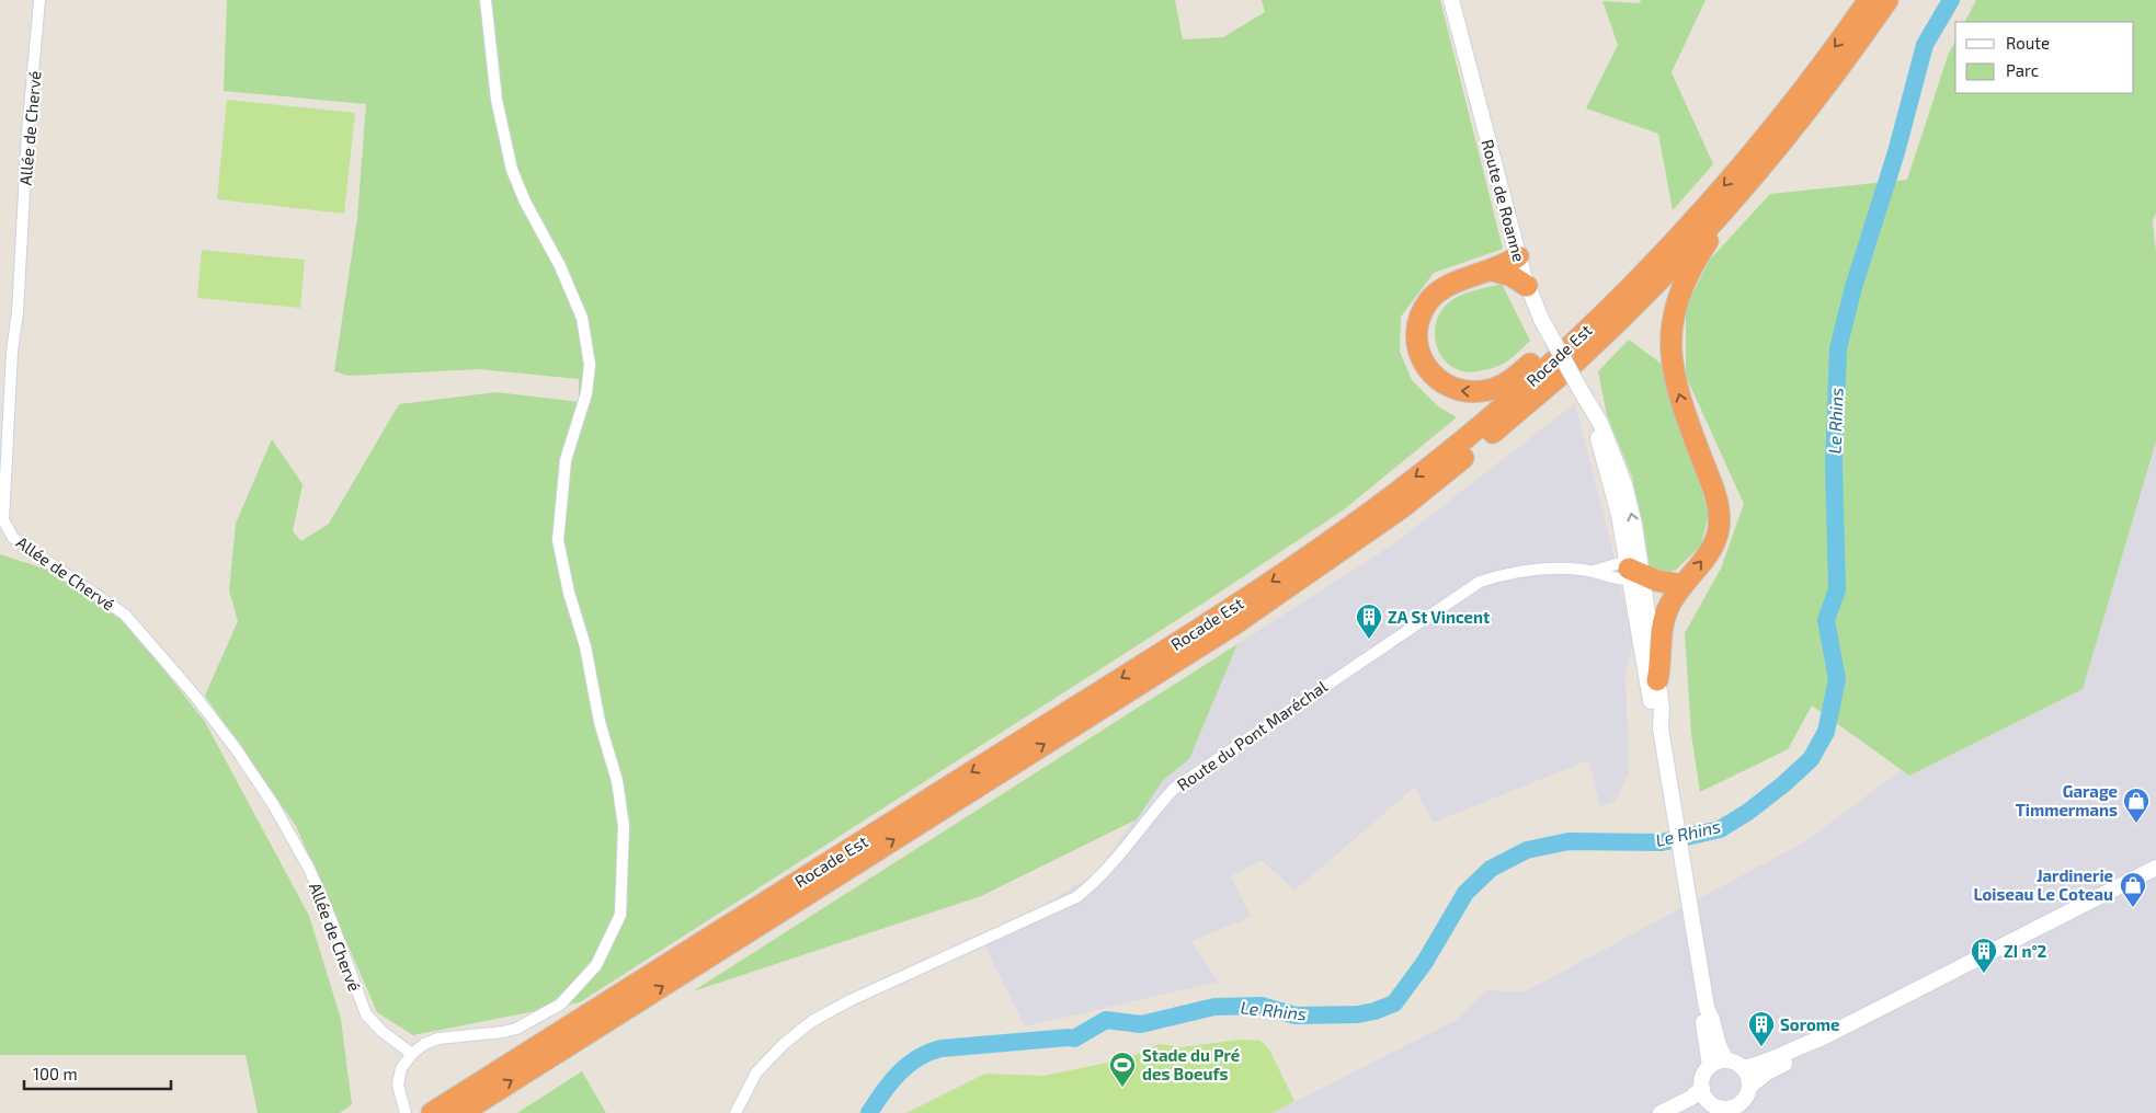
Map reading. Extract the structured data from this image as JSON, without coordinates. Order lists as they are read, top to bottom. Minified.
{"streets":{"highway":["Rocade Est"],"street":["Allée de Chervé","Route de Roanne","Route du Pont Maréchal"]},"crossings":[["Route de Roanne","Route du Pont Maréchal"]],"water":["Le Rhins"],"places":{"building":["ZA St Vincent","ZI n°2","Sorome"],"shop":["Garage Timmermans","Jardinerie Loiseau Le Coteau"],"sports":["Stade du Pré des Boeufs"]},"legend":["Route","Parc"],"scale_bar":"100 m"}
